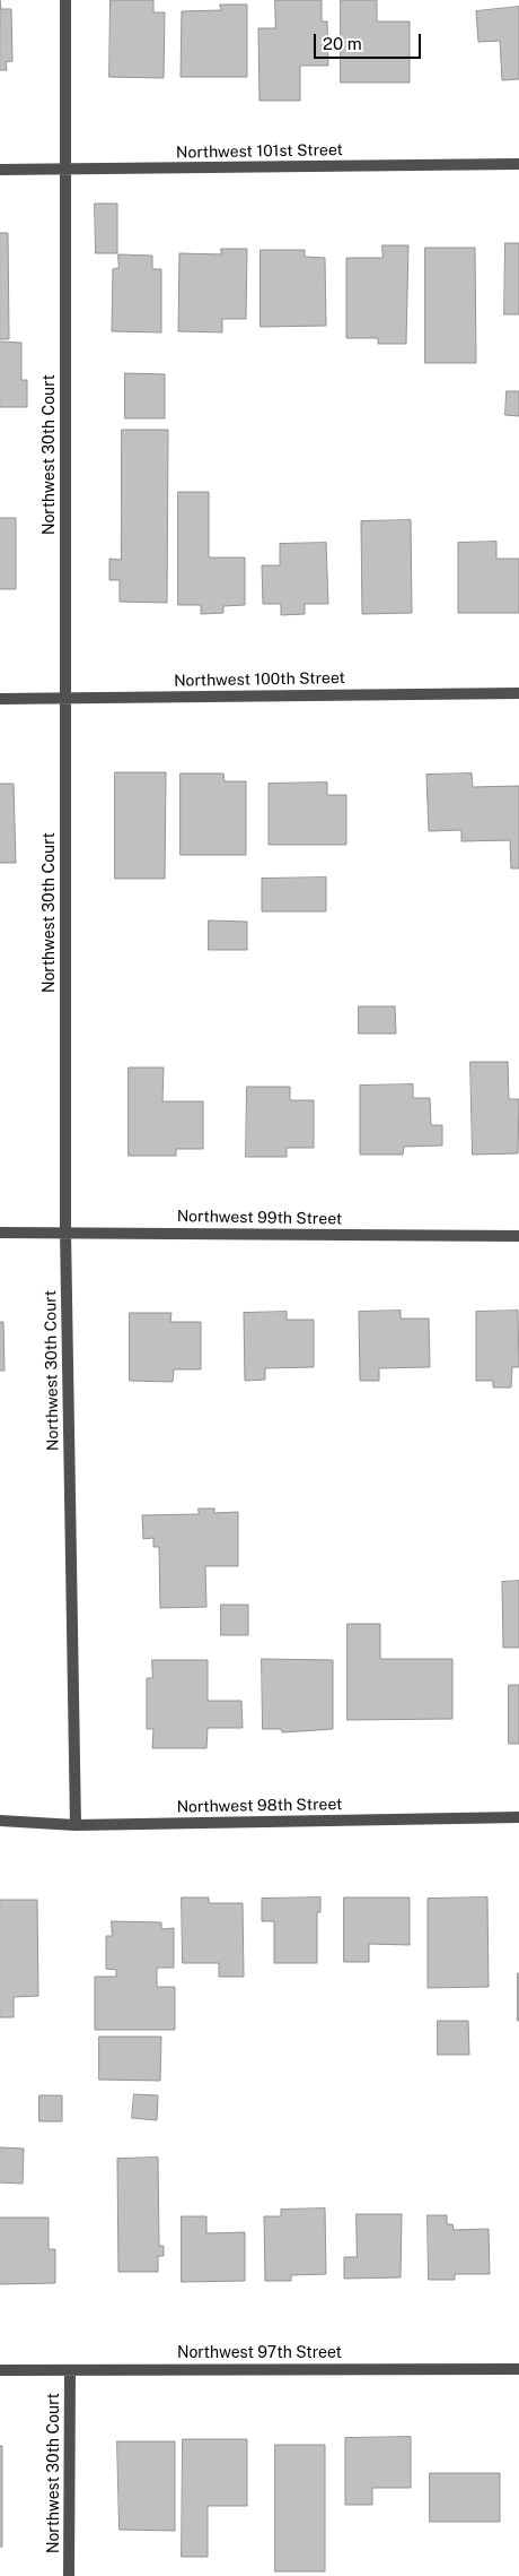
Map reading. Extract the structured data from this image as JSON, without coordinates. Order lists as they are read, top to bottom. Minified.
{"streets":{"street":["Northwest 101st Street","Northwest 30th Court","Northwest 100th Street","Northwest 99th Street","Northwest 98th Street","Northwest 97th Street"]},"crossings":[["Northwest 101st Street","Northwest 30th Court"],["Northwest 30th Court","Northwest 100th Street"],["Northwest 30th Court","Northwest 99th Street"],["Northwest 30th Court","Northwest 98th Street"],["Northwest 30th Court","Northwest 97th Street"]],"scale_bar":"20 m"}
